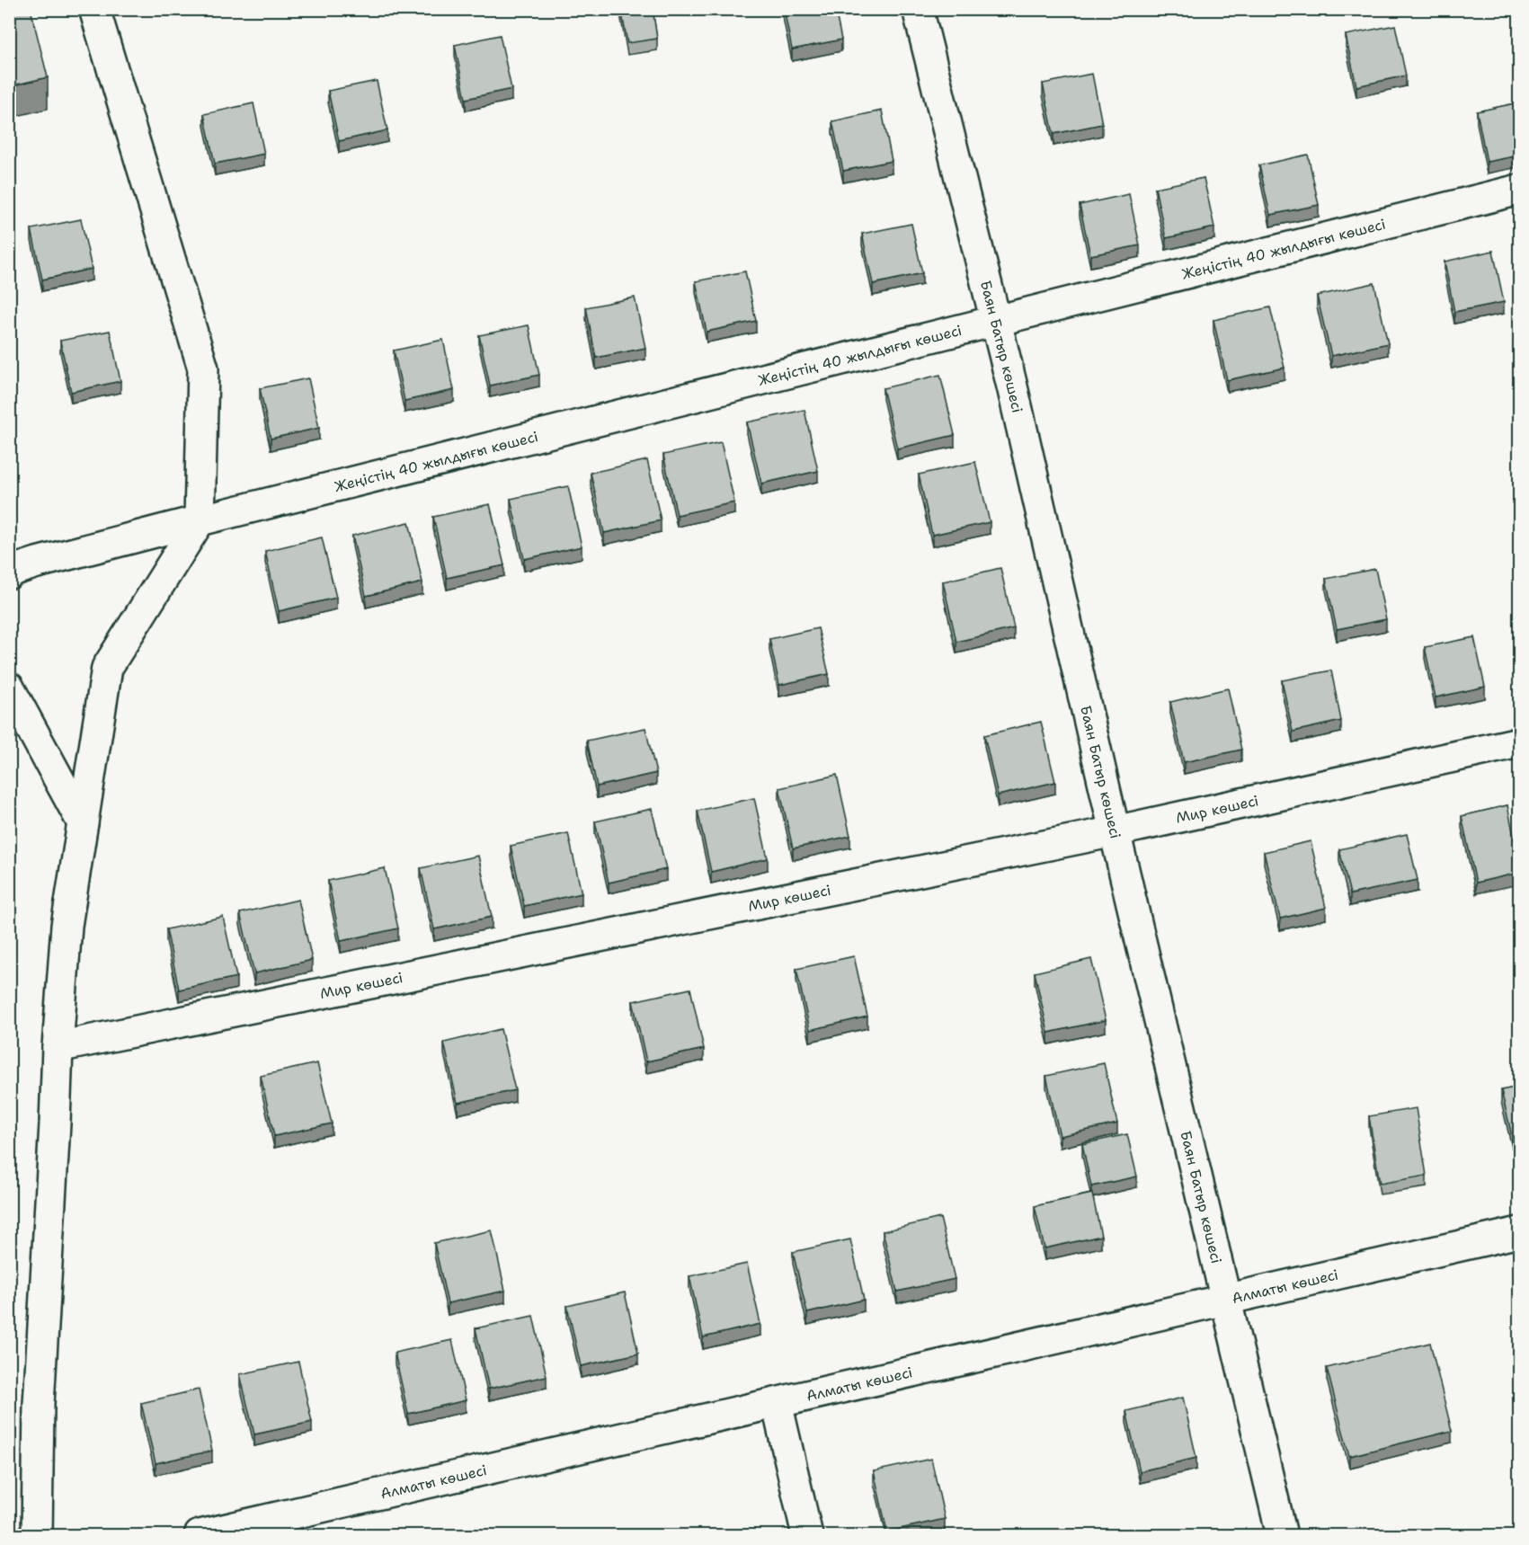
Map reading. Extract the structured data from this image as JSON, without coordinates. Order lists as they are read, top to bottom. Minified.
{"streets":{"street":["Жеңістің 40 жылдығы көшесі","Баян Батыр көшесі","Мир көшесі","Алматы көшесі"]},"crossings":[["Жеңістің 40 жылдығы көшесі","Баян Батыр көшесі"],["Баян Батыр көшесі","Мир көшесі"],["Баян Батыр көшесі","Алматы көшесі"]]}
